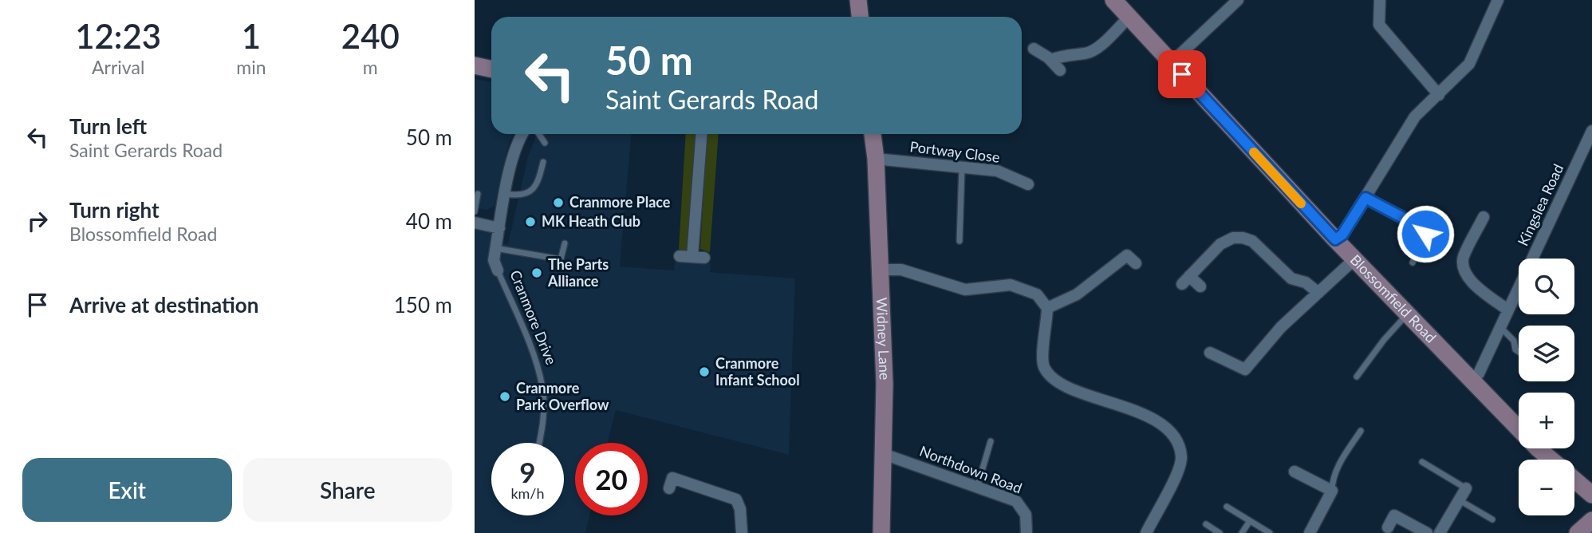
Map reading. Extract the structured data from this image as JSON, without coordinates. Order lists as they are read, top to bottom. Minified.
{"streets":{"main road":["Blossomfield Road","Widney Lane"],"street":["Portway Close","Kingslea Road","Cranmore Drive","Northdown Road"]},"crossings":[["Portway Close","Widney Lane"],["Kingslea Road","Blossomfield Road"],["Widney Lane","Northdown Road"]],"places":["Cranmore Place","MK Heath Club","The Parts Alliance","Cranmore Infant School","Cranmore Park Overflow"],"page":{"eta":["12:23","Arrival","1","min","240","m"],"turn":["50 m","Saint Gerards Road"],"list":[{"name":"Turn left","note":"Saint Gerards Road","value":"50 m"},{"name":"Turn right","note":"Blossomfield Road","value":"40 m"},{"name":"Arrive at destination","value":"150 m"}],"map_buttons":["+","−"],"speed":"9 km/h","limit":"20","buttons":["Exit","Share"]}}
